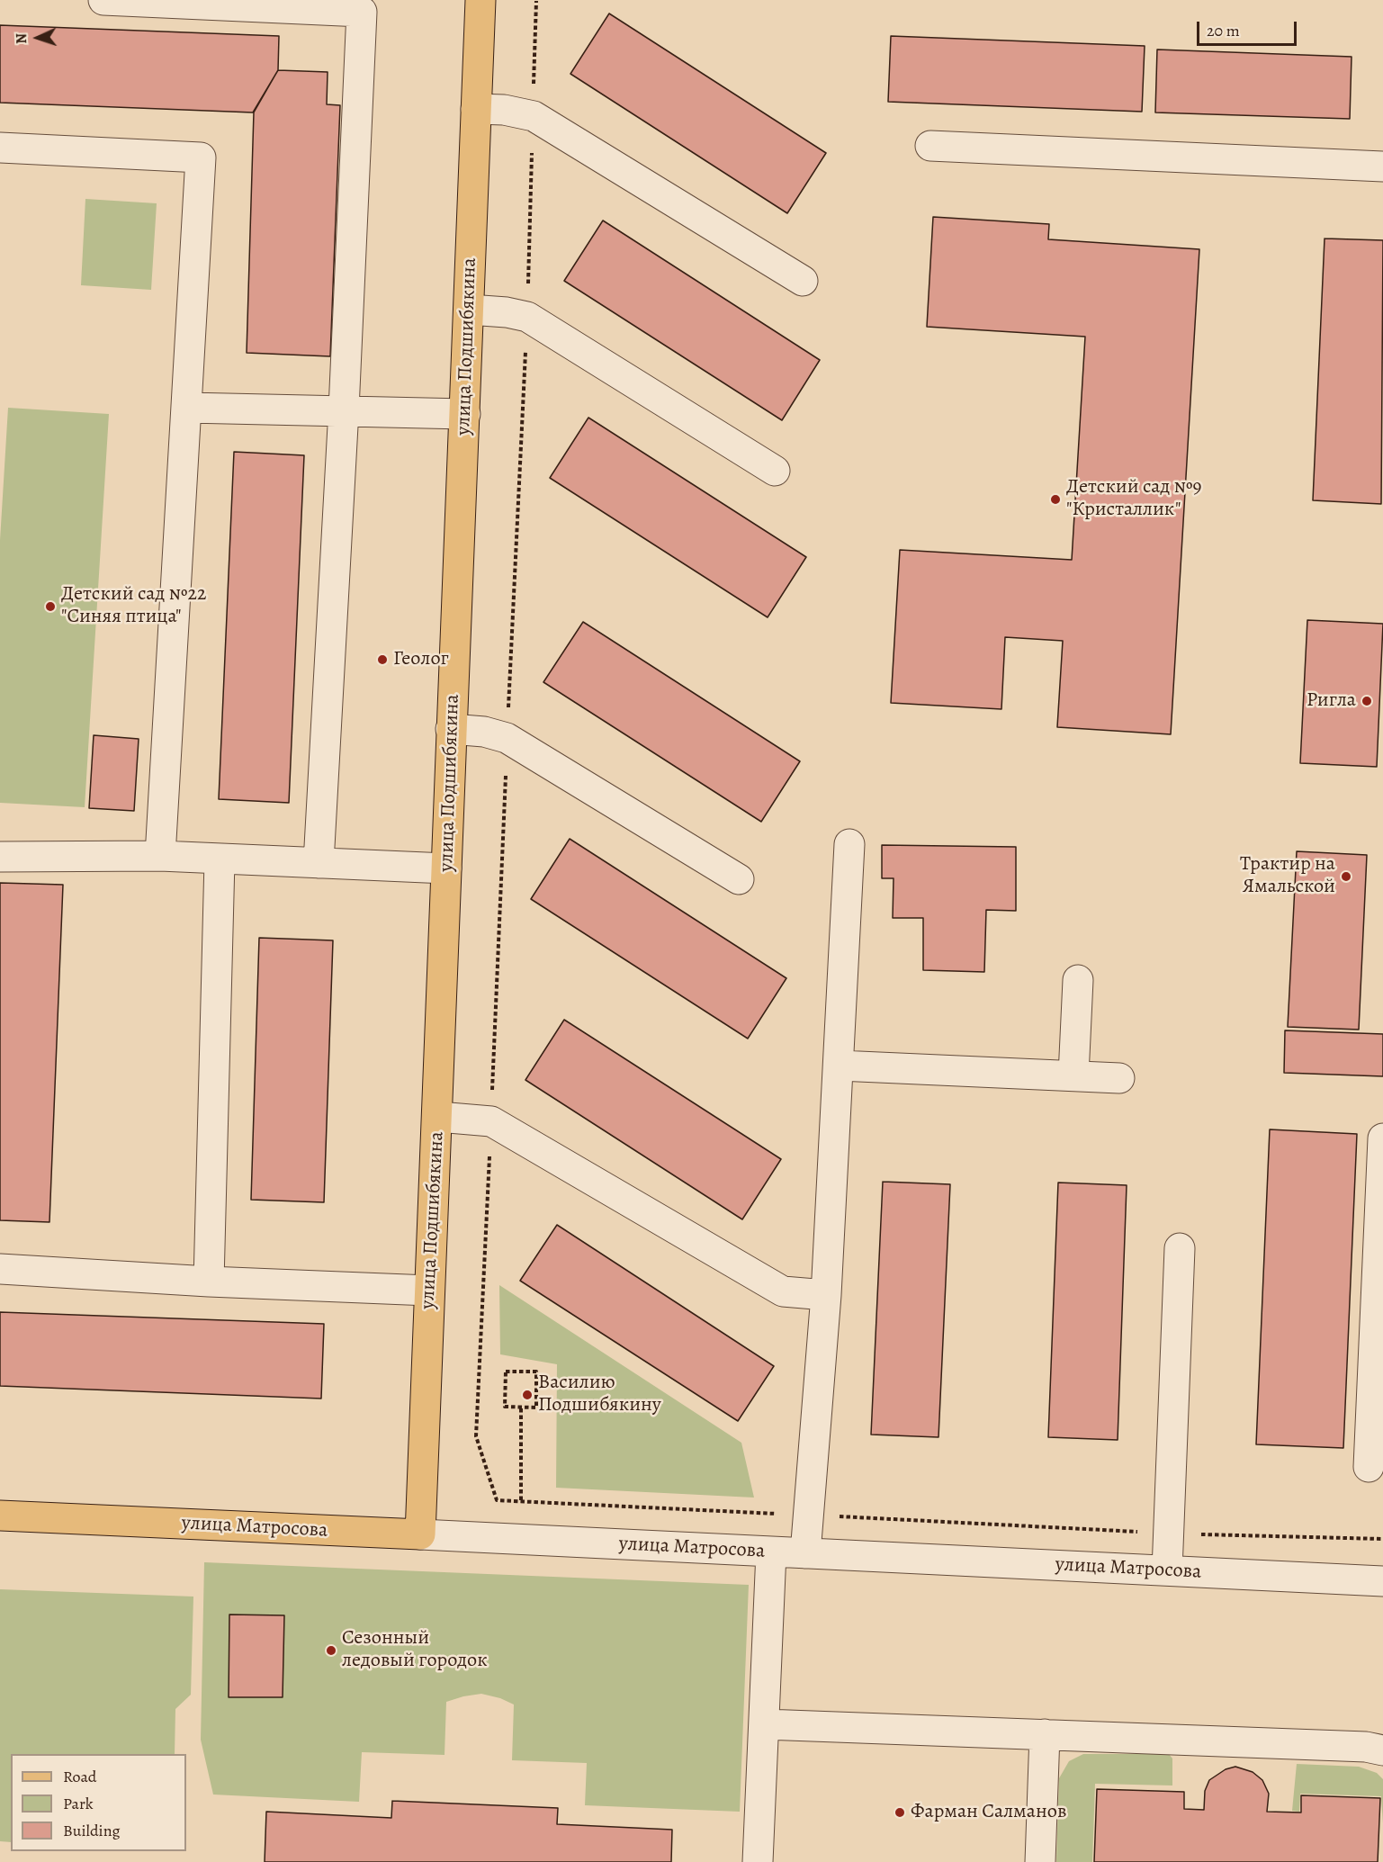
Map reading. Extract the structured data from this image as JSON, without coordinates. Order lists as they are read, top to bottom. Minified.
{"streets":{"main road":["улица Подшибякина","улица Матросова"]},"crossings":[["улица Подшибякина","улица Матросова"]],"places":["Детский сад №9 \"Кристаллик\"","Детский сад №22 \"Синяя птица\"","Геолог","Ригла","Трактир на Ямальской","Василию Подшибякину","Сезонный ледовый городок","Фарман Салманов"],"legend":["Road","Park","Building"],"scale_bar":"20 m","north":"left"}
